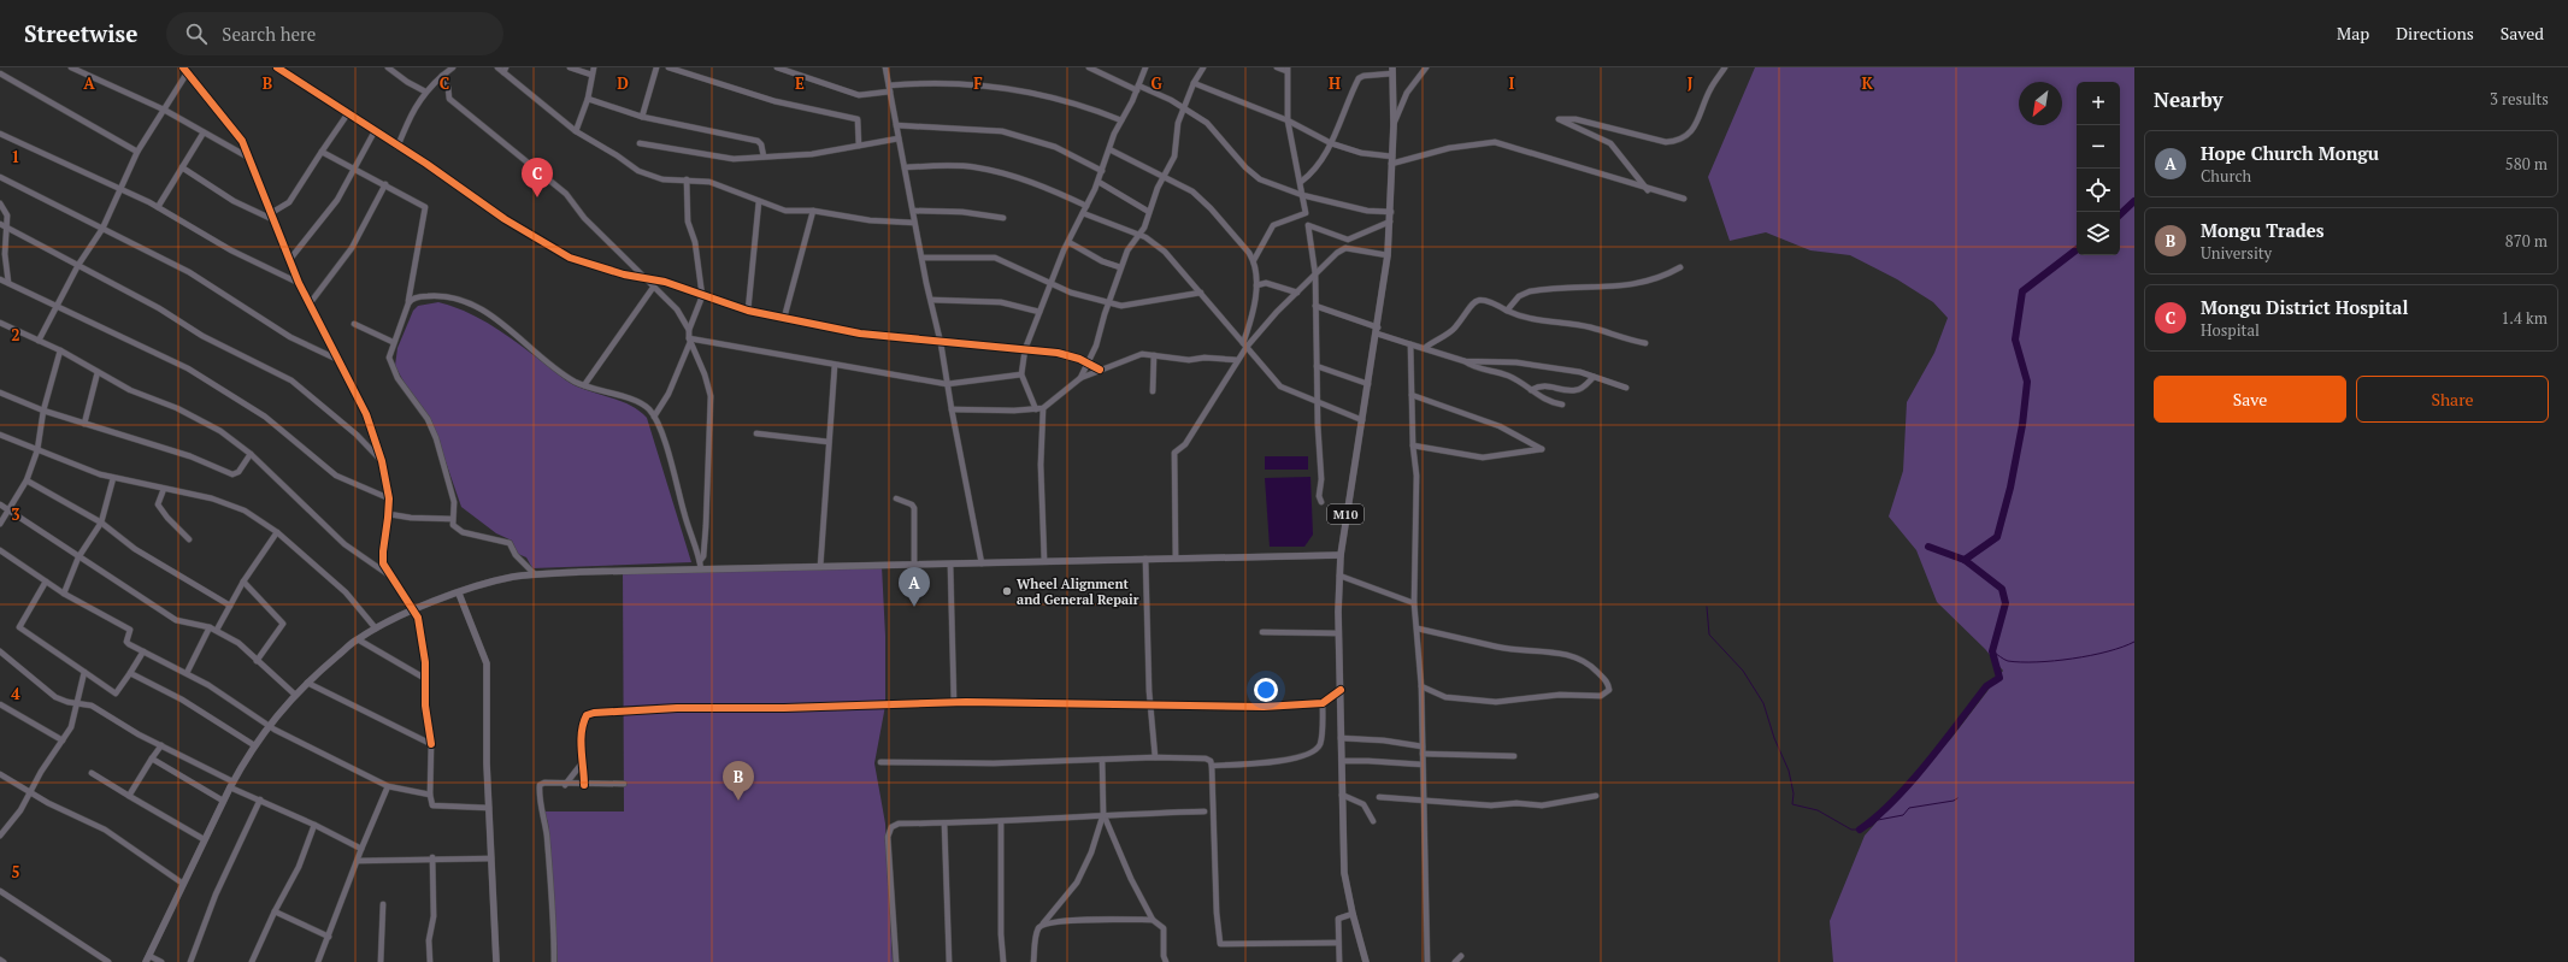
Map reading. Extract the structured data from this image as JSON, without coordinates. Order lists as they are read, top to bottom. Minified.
{"streets":{"main road":["M10"]},"places":["Wheel Alignment and General Repair"],"north":"bottom left","page":{"header":"Streetwise","search":"Search here","nav":["Map","Directions","Saved"],"heading":["Nearby","3 results"],"map_buttons":["+","−"],"list":[{"mark":"A","name":"Hope Church Mongu","note":"Church","value":"580 m"},{"mark":"B","name":"Mongu Trades","note":"University","value":"870 m"},{"mark":"C","name":"Mongu District Hospital","note":"Hospital","value":"1.4 km"}],"pins":["C","A","B"],"buttons":["Save","Share"]},"grid":{"columns":["A","B","C","D","E","F","G","H","I","J","K"],"rows":["1","2","3","4","5"]}}
